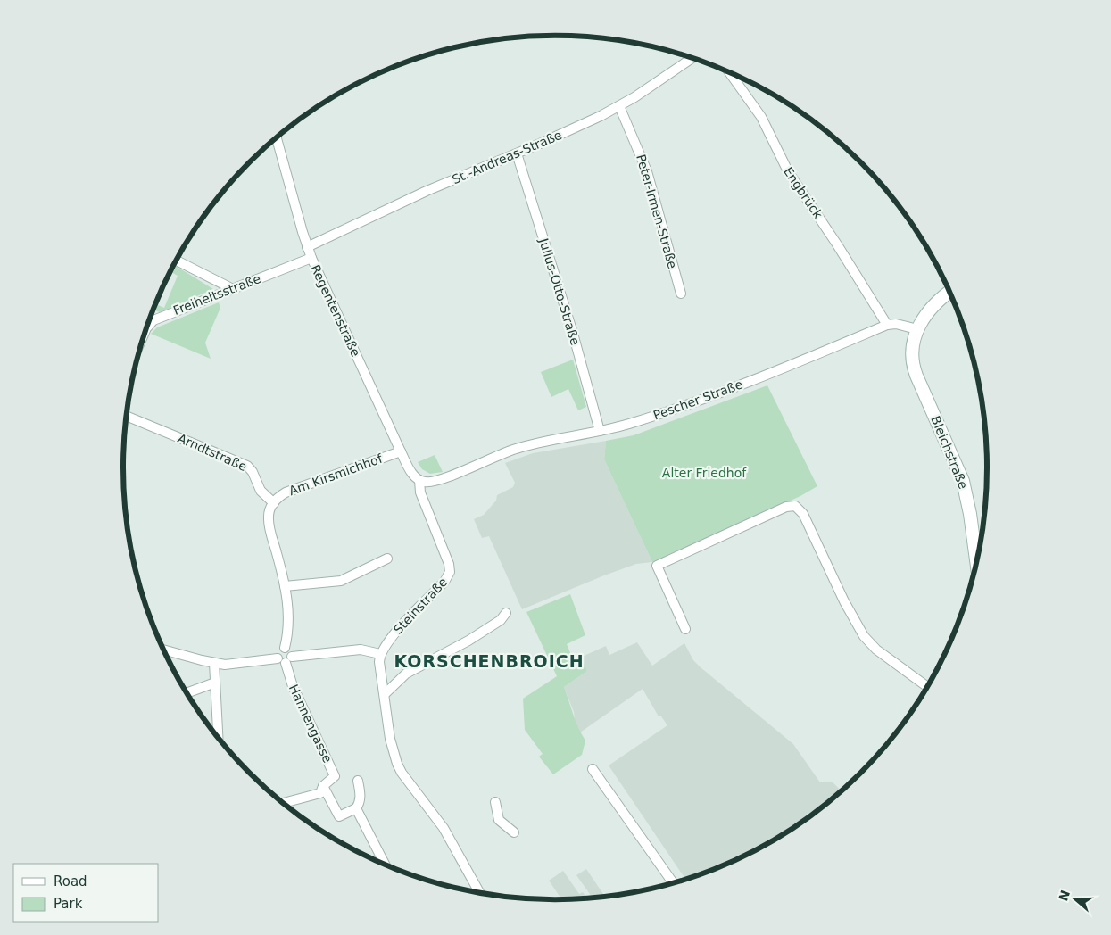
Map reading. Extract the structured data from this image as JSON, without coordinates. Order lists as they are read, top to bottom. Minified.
{"streets":{"main road":["Bleichstraße"],"street":["St.-Andreas-Straße","Engbrück","Peter-Irmen-Straße","Julius-Otto-Straße","Freiheitsstraße","Regentenstraße","Pescher Straße","Arndtstraße","Am Kirsmichhof","Steinstraße","Hannengasse"]},"crossings":[["St.-Andreas-Straße","Peter-Irmen-Straße"],["St.-Andreas-Straße","Julius-Otto-Straße"],["St.-Andreas-Straße","Regentenstraße"],["Engbrück","Pescher Straße"],["Julius-Otto-Straße","Pescher Straße"],["Freiheitsstraße","Regentenstraße"],["Regentenstraße","Pescher Straße"],["Regentenstraße","Am Kirsmichhof"],["Regentenstraße","Steinstraße"],["Pescher Straße","Bleichstraße"],["Pescher Straße","Steinstraße"],["Arndtstraße","Am Kirsmichhof"]],"districts":["KORSCHENBROICH"],"parks":["Alter Friedhof"],"legend":["Road","Park"],"north":"left"}
